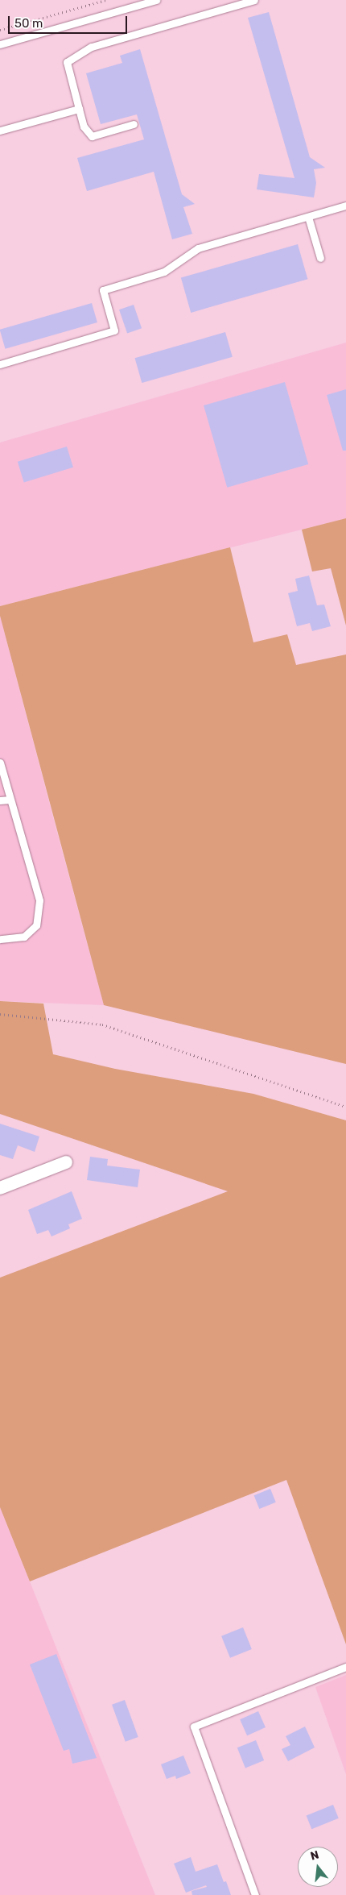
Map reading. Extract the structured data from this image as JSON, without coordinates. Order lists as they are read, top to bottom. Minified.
{"scale_bar":"50 m","north":"top"}
